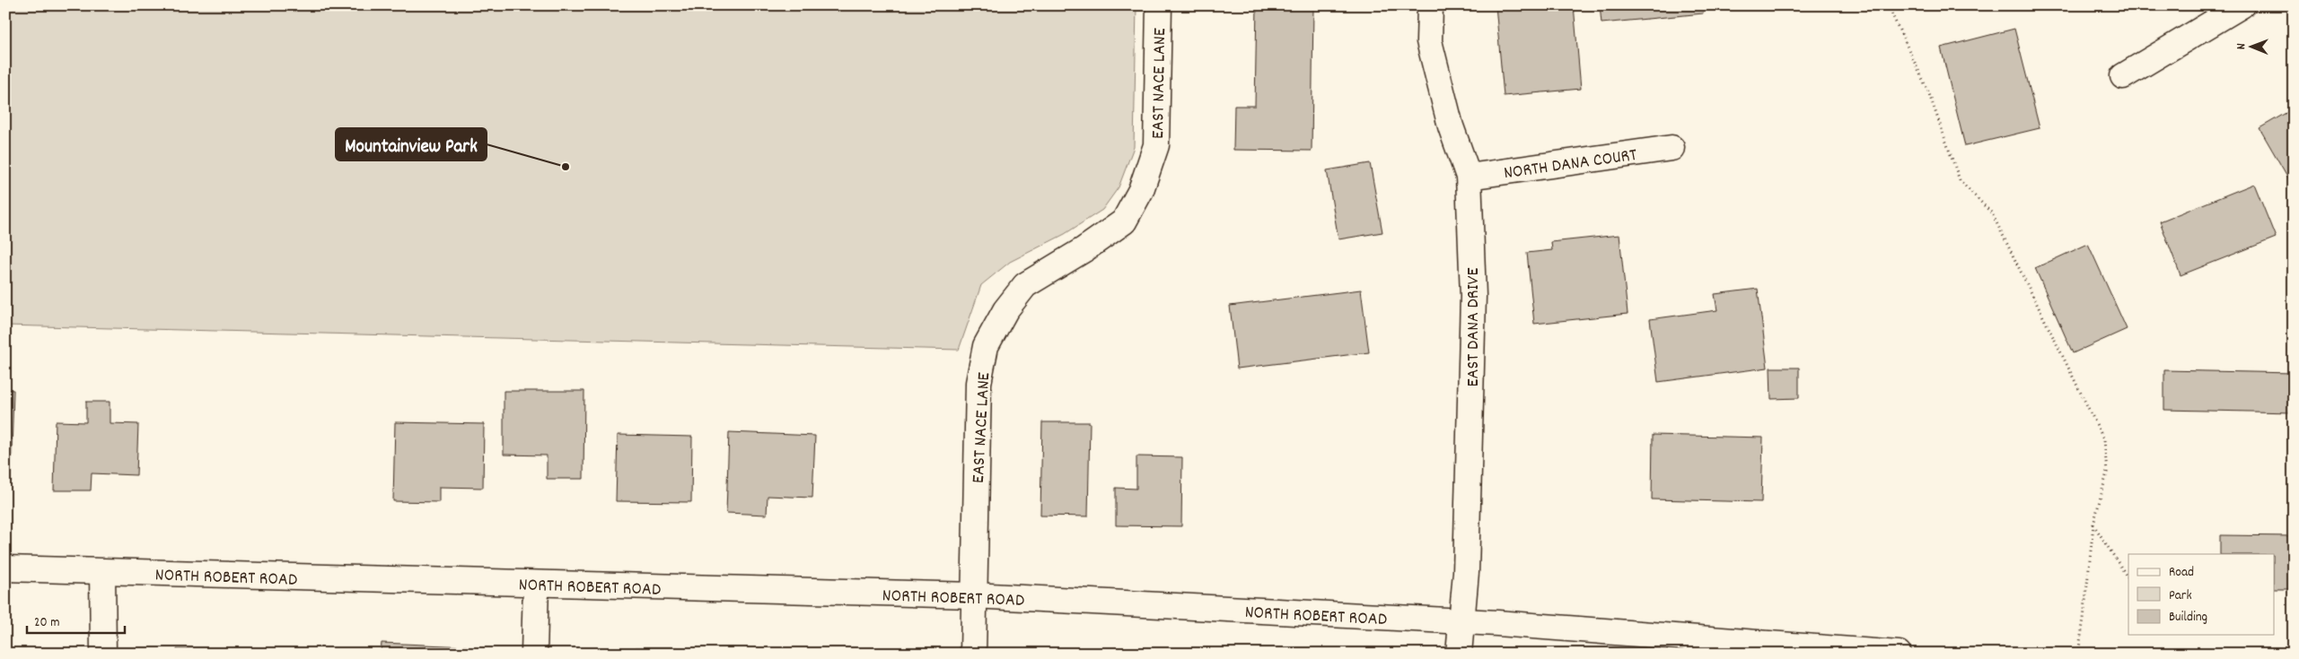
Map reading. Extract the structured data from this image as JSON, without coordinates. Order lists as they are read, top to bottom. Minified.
{"streets":{"main road":["EAST NACE LANE","NORTH DANA COURT","EAST DANA DRIVE","NORTH ROBERT ROAD"]},"crossings":[["EAST NACE LANE","NORTH ROBERT ROAD"],["NORTH DANA COURT","EAST DANA DRIVE"],["EAST DANA DRIVE","NORTH ROBERT ROAD"]],"places":["Mountainview Park"],"legend":["Road","Park","Building"],"scale_bar":"20 m","north":"left"}
